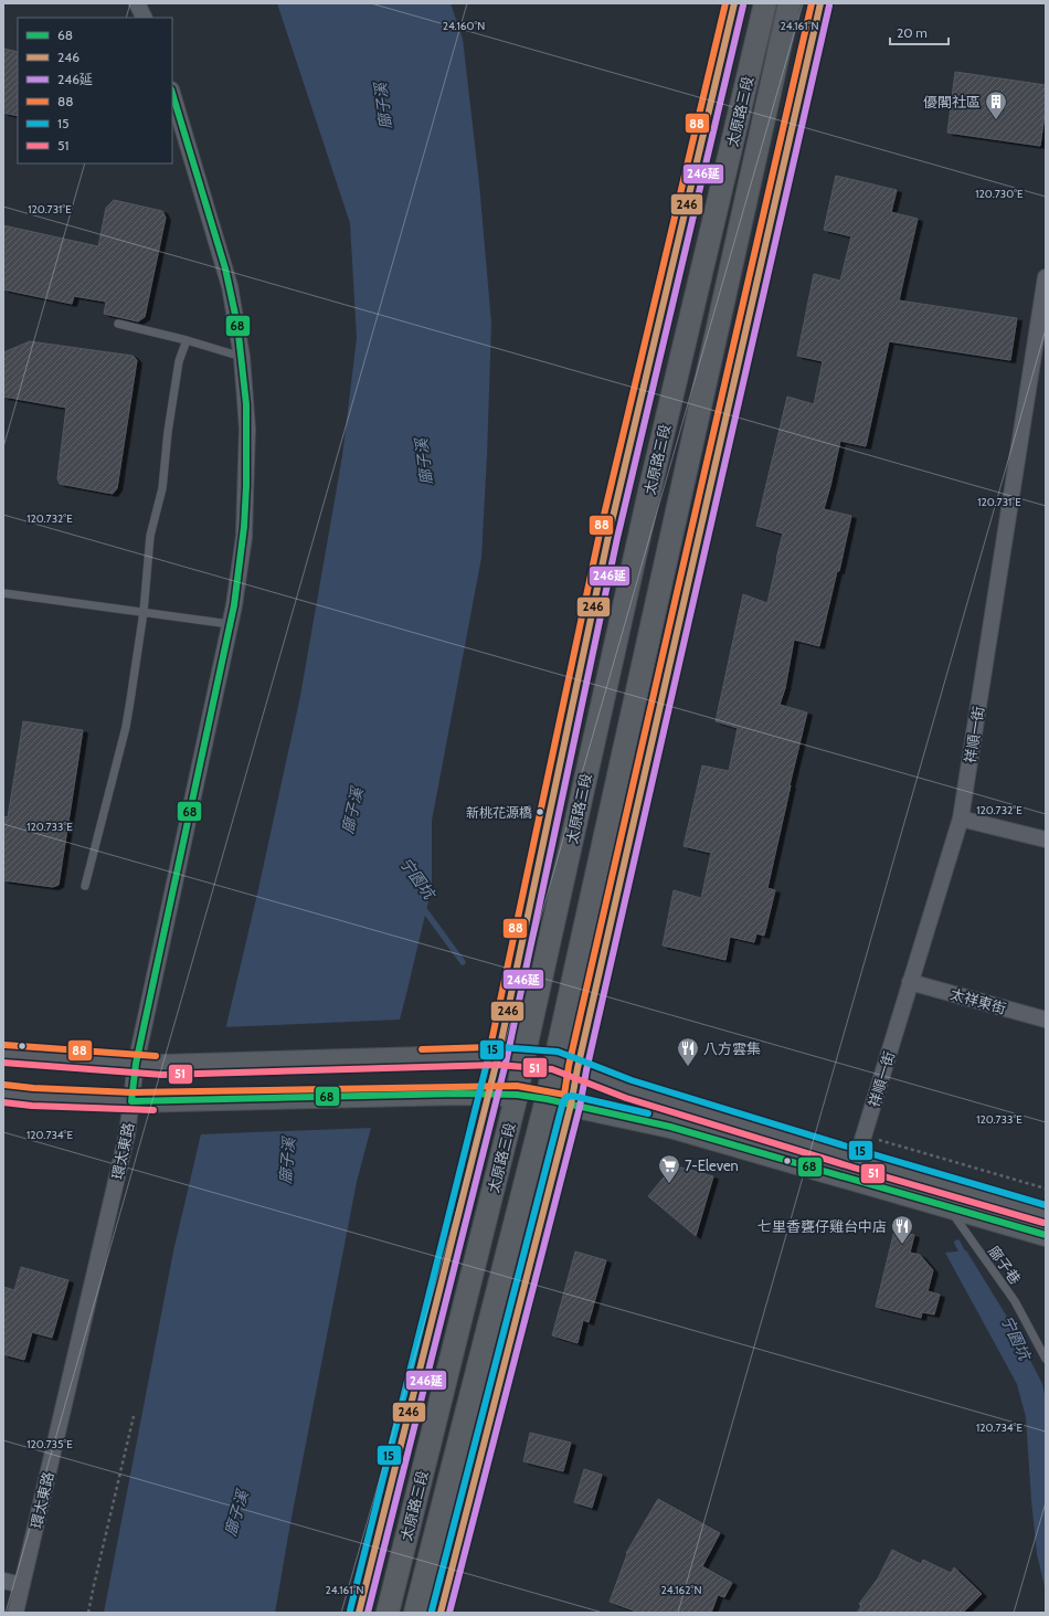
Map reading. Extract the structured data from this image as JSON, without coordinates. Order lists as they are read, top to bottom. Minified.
{"streets":{"main road":["太原路三段"],"street":["祥順一街","太祥東街","環太東路"],"lane":["廍子巷"]},"crossings":[["祥順一街","太祥東街"]],"water":["廍子溪","宁園坑"],"places":{"building":["優閣社區"],"other":["新桃花源橋"],"restaurant":["八方雲集","七里香甕仔雞台中店"],"supermarket":["7-Eleven"]},"lines":["transit line 246","transit line 88","transit line 246延","transit line 68","transit line 15","transit line 51"],"legend":["68","246","246延","88","15","51"],"scale_bar":"20 m","coordinates":["24.160°N","24.161°N","120.730°E","120.731°E","120.732°E","120.733°E","120.734°E","120.735°E","24.162°N"]}
